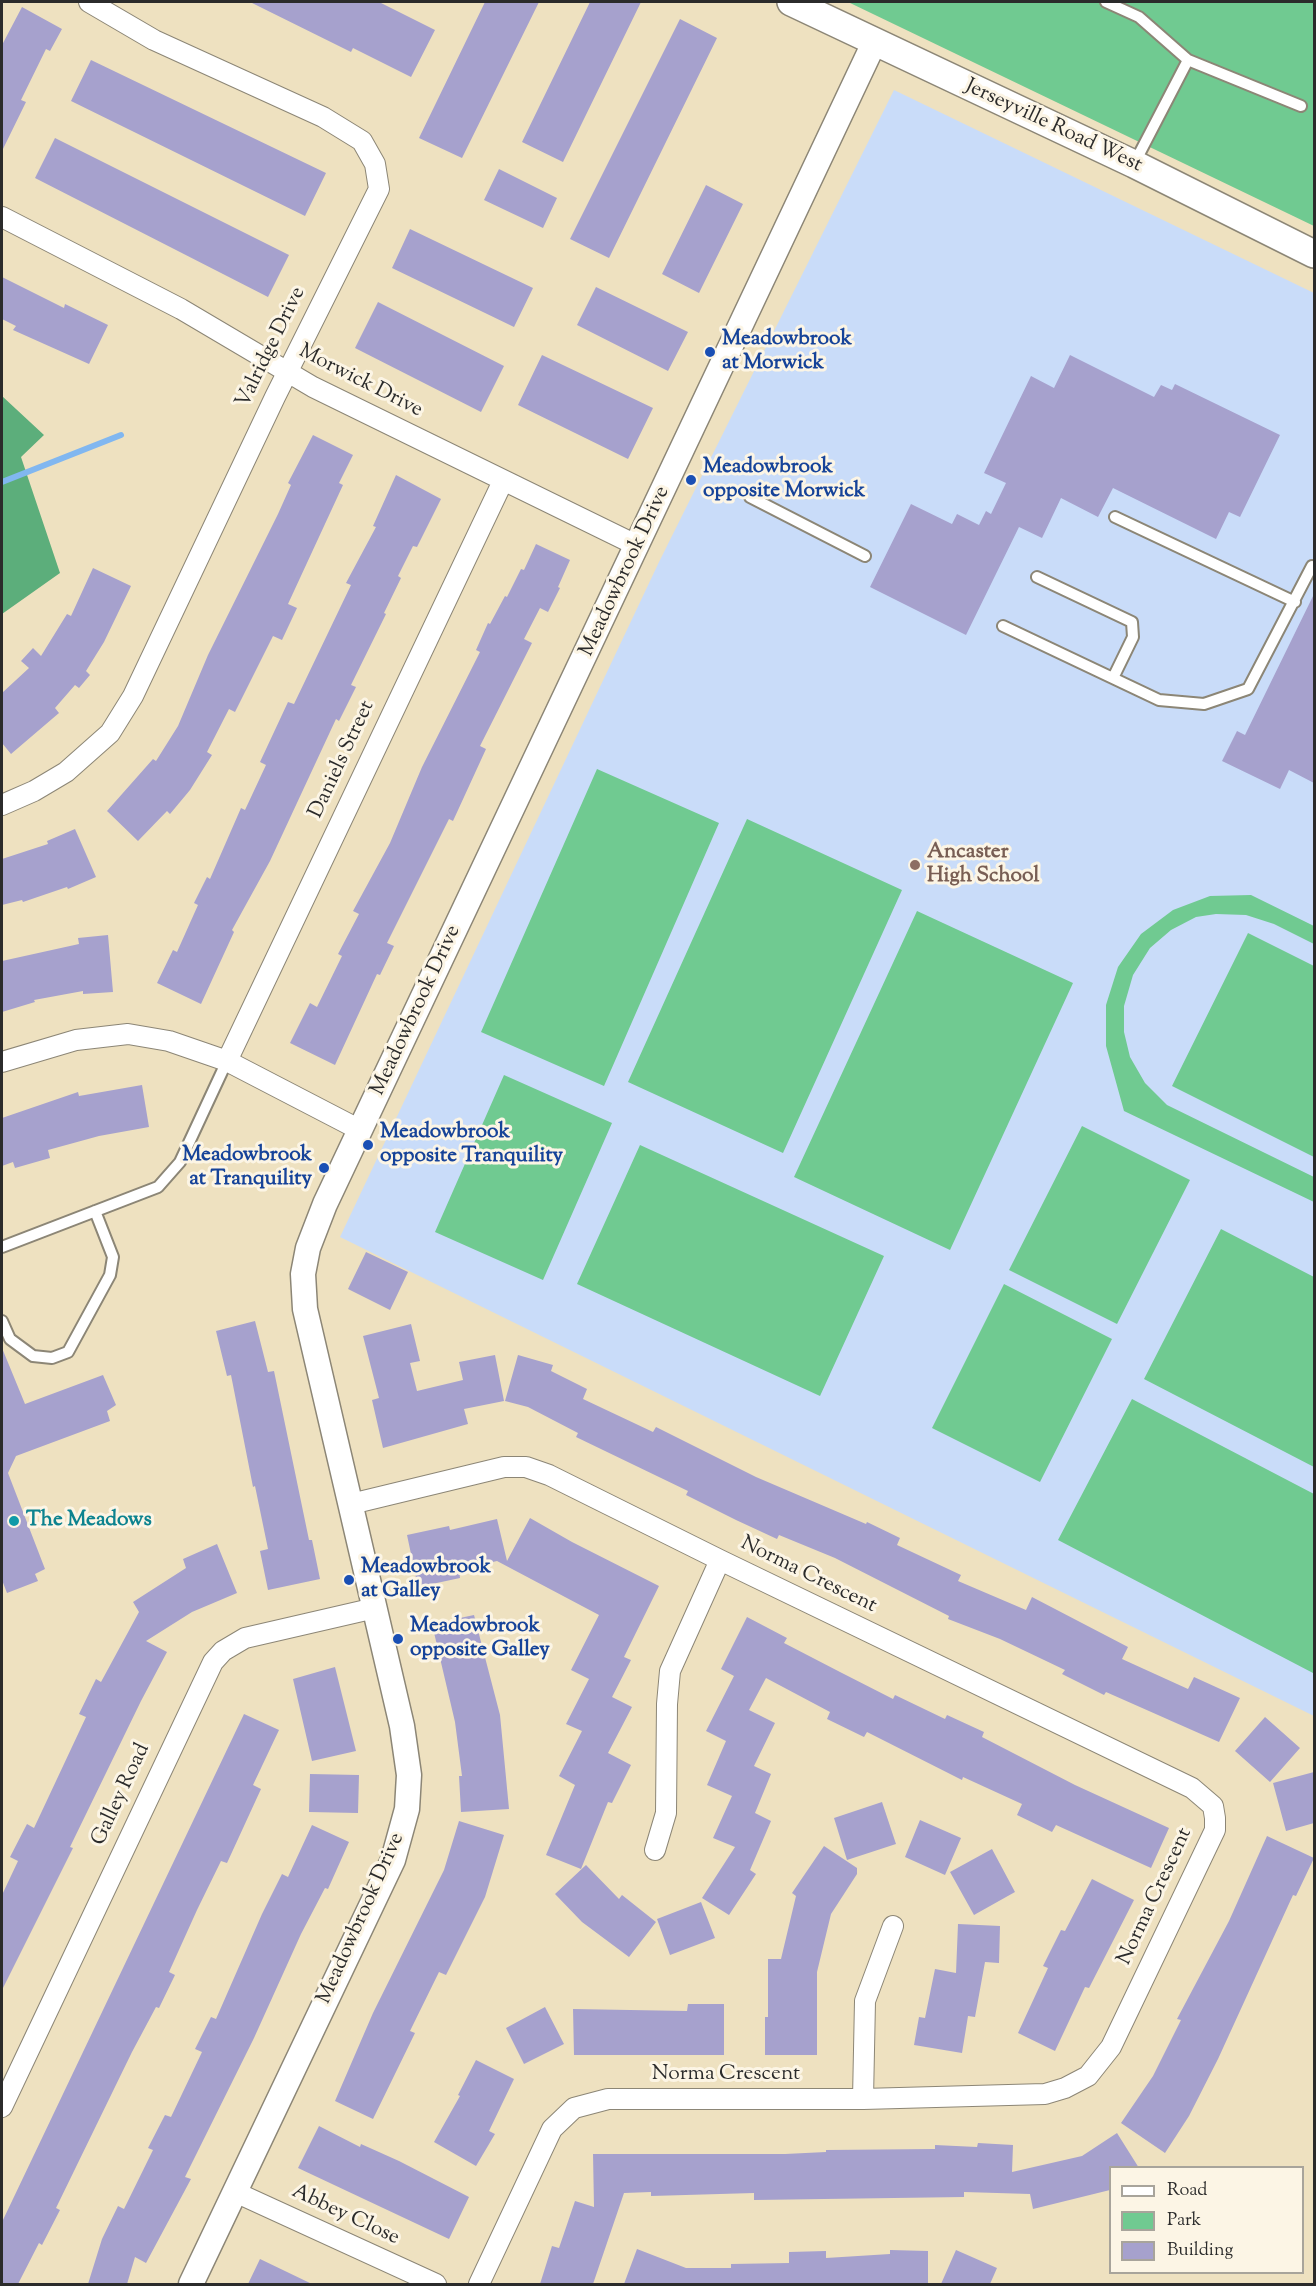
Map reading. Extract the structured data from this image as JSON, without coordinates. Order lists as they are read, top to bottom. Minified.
{"streets":{"main road":["Jerseyville Road West"],"street":["Valridge Drive","Morwick Drive","Meadowbrook Drive","Daniels Street","Norma Crescent","Galley Road","Abbey Close"]},"crossings":[["Jerseyville Road West","Meadowbrook Drive"],["Valridge Drive","Morwick Drive"],["Morwick Drive","Meadowbrook Drive"],["Morwick Drive","Daniels Street"],["Meadowbrook Drive","Norma Crescent"],["Meadowbrook Drive","Galley Road"],["Meadowbrook Drive","Abbey Close"]],"places":["Meadowbrook at Morwick","Meadowbrook opposite Morwick","Ancaster High School","Meadowbrook opposite Tranquility","Meadowbrook at Tranquility","The Meadows","Meadowbrook at Galley","Meadowbrook opposite Galley"],"legend":["Road","Park","Building"]}
